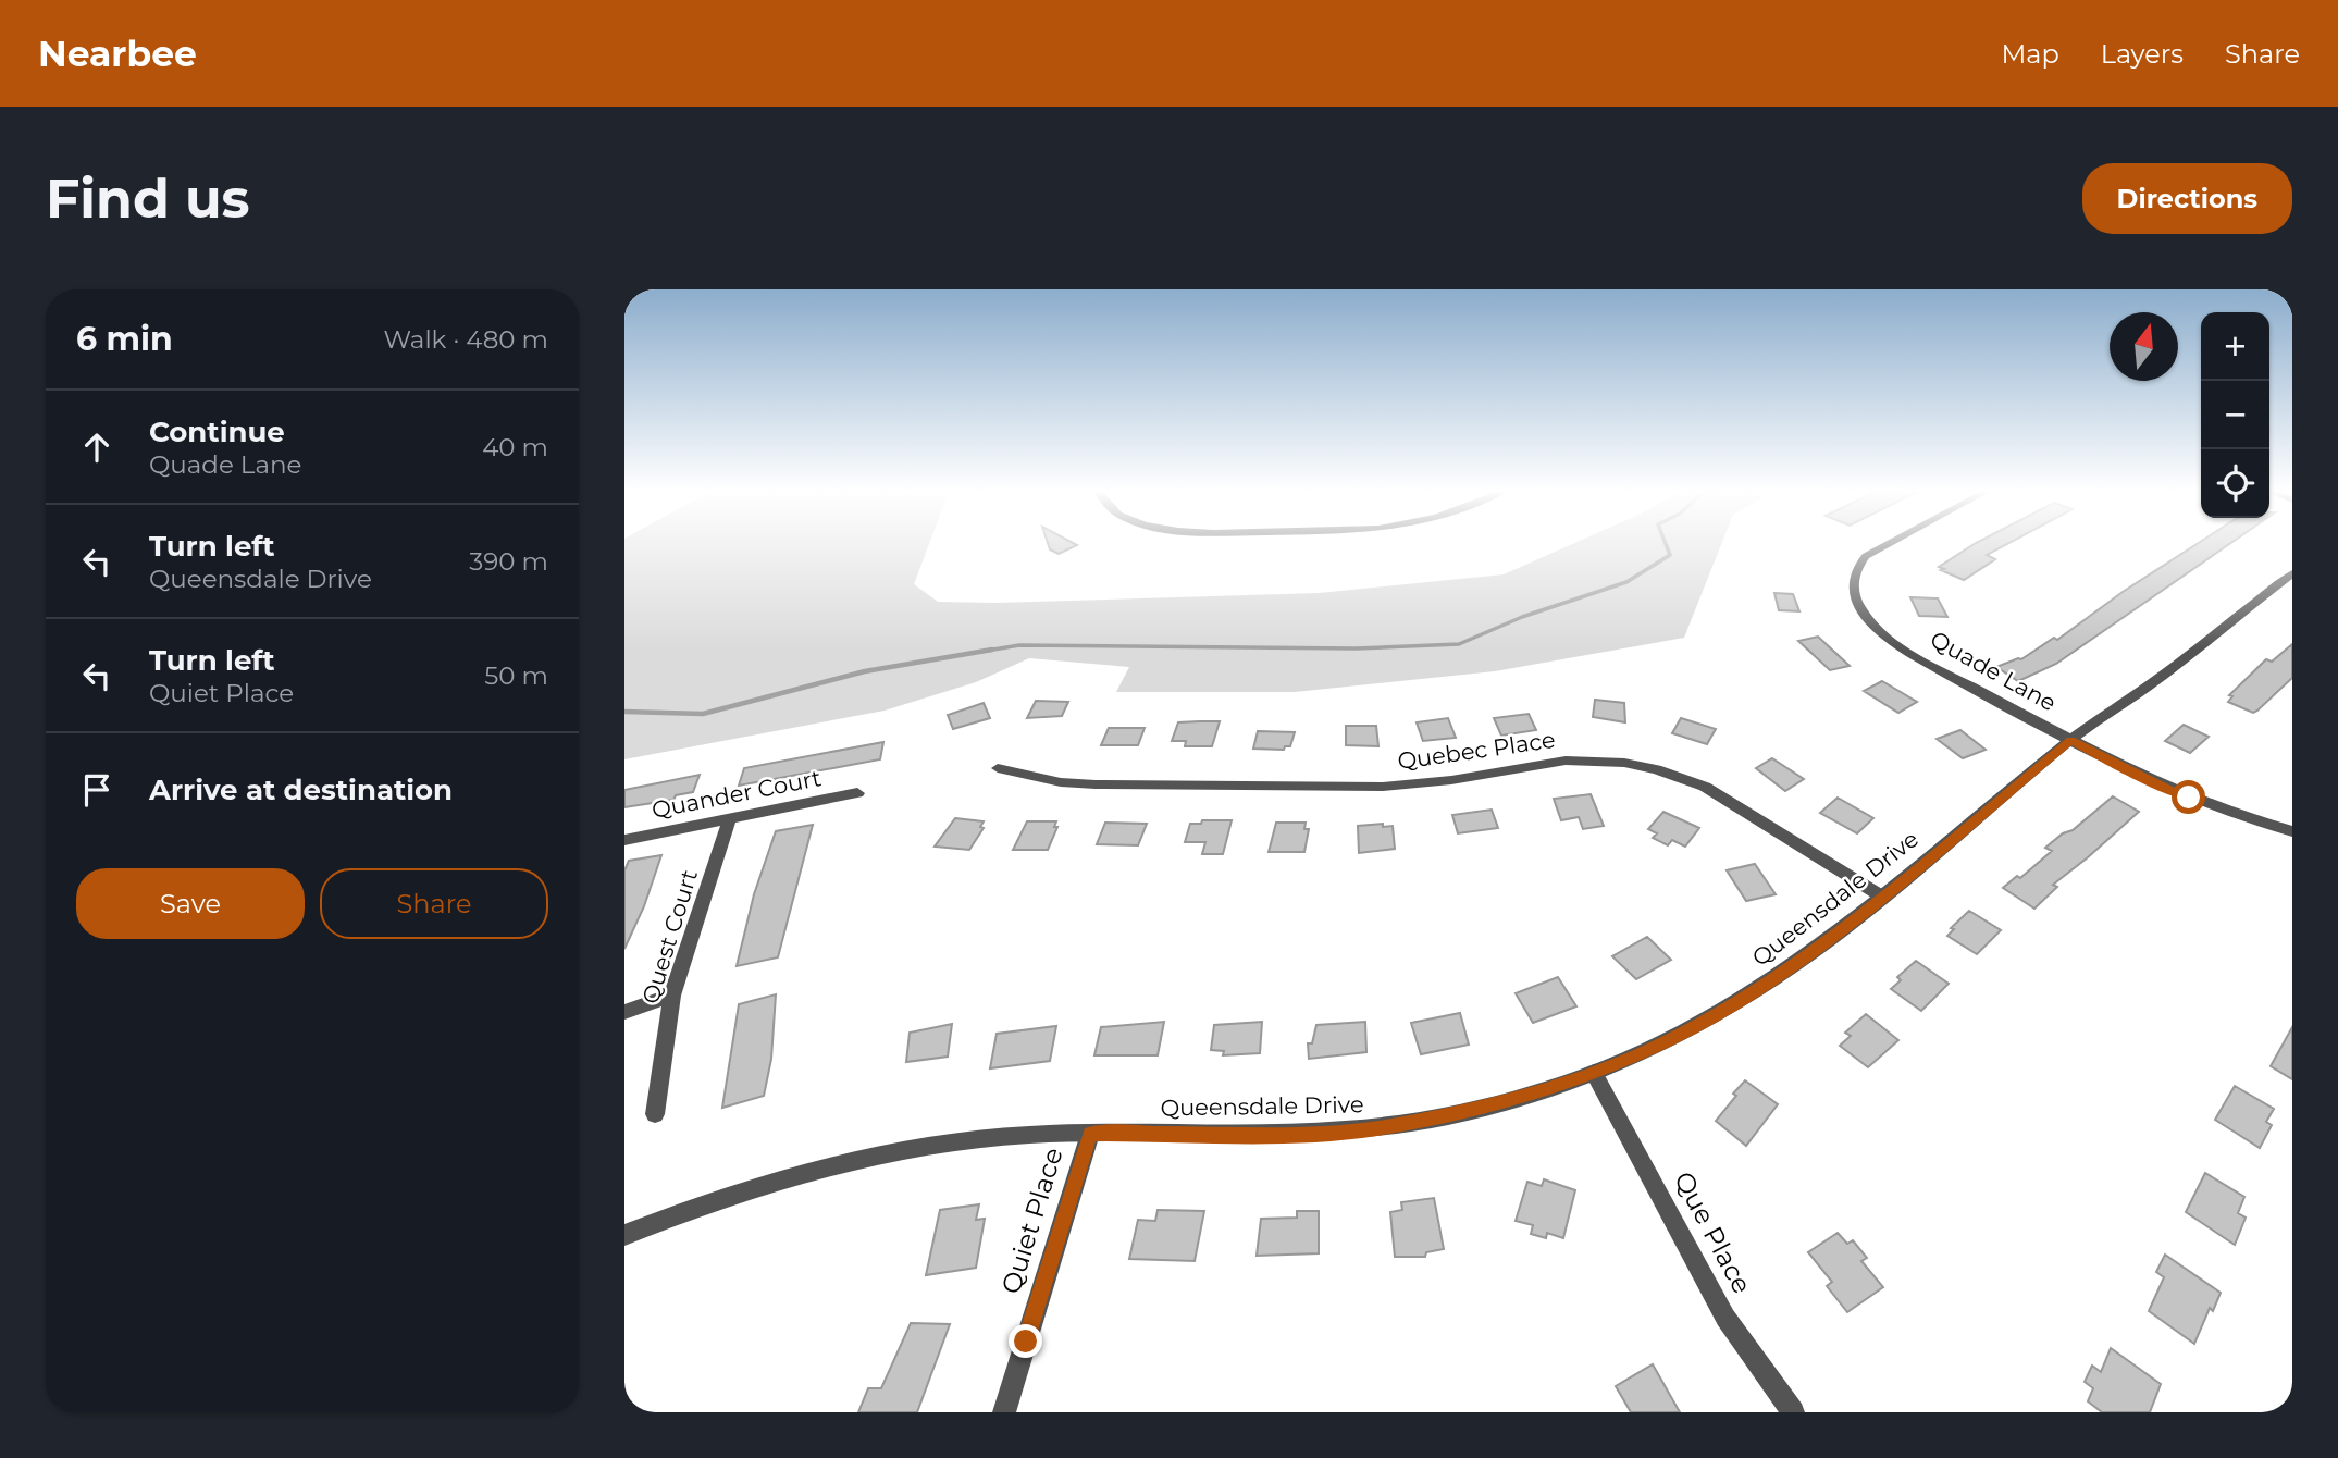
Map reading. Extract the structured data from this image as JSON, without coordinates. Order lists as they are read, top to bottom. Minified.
{"streets":{"street":["Quade Lane","Quebec Place","Quander Court","Queensdale Drive","Quest Court","Quiet Place","Que Place"]},"crossings":[["Quade Lane","Queensdale Drive"],["Quebec Place","Queensdale Drive"],["Quander Court","Quest Court"],["Queensdale Drive","Quiet Place"],["Queensdale Drive","Que Place"]],"north":"top","page":{"header":"Nearbee","nav":["Map","Layers","Share"],"buttons":["Directions",["Save","Share"]],"title":"Find us","heading":["6 min","Walk · 480 m"],"map_buttons":["+","−"],"list":[["Continue","Quade Lane","40 m"],["Turn left","Queensdale Drive","390 m"],["Turn left","Quiet Place","50 m"],"Arrive at destination"]}}
